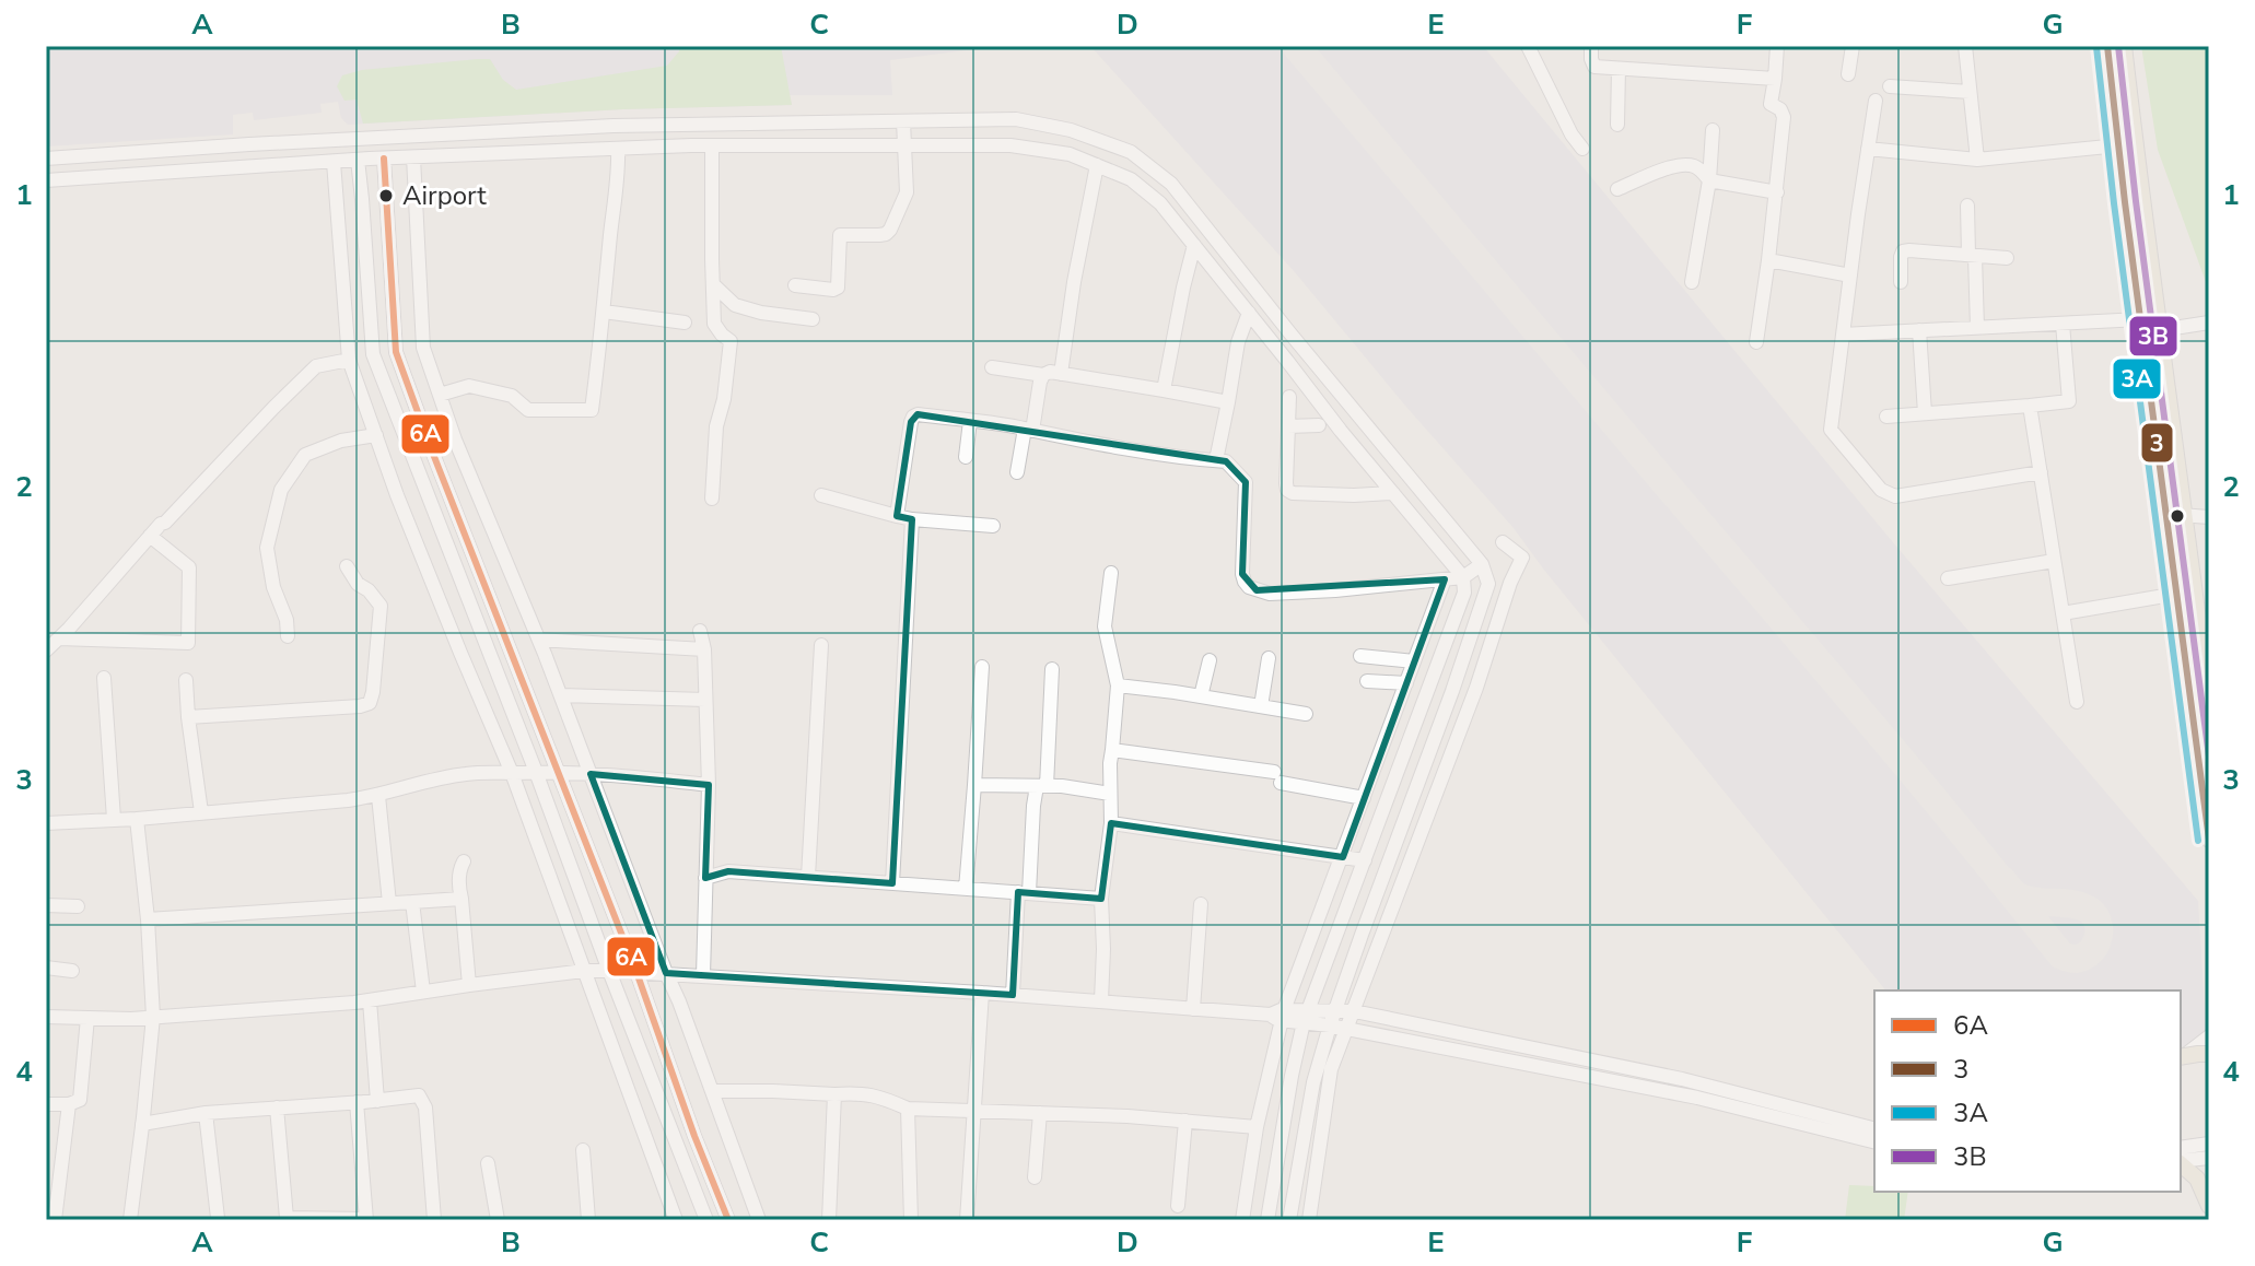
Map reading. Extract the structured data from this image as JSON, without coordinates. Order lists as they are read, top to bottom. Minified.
{"places":["Airport"],"lines":["transit line 3","transit line 3B","transit line 3A","transit line 6A"],"legend":["6A","3","3A","3B"],"grid":{"columns":["A","B","C","D","E","F","G"],"rows":["1","2","3","4"]}}
